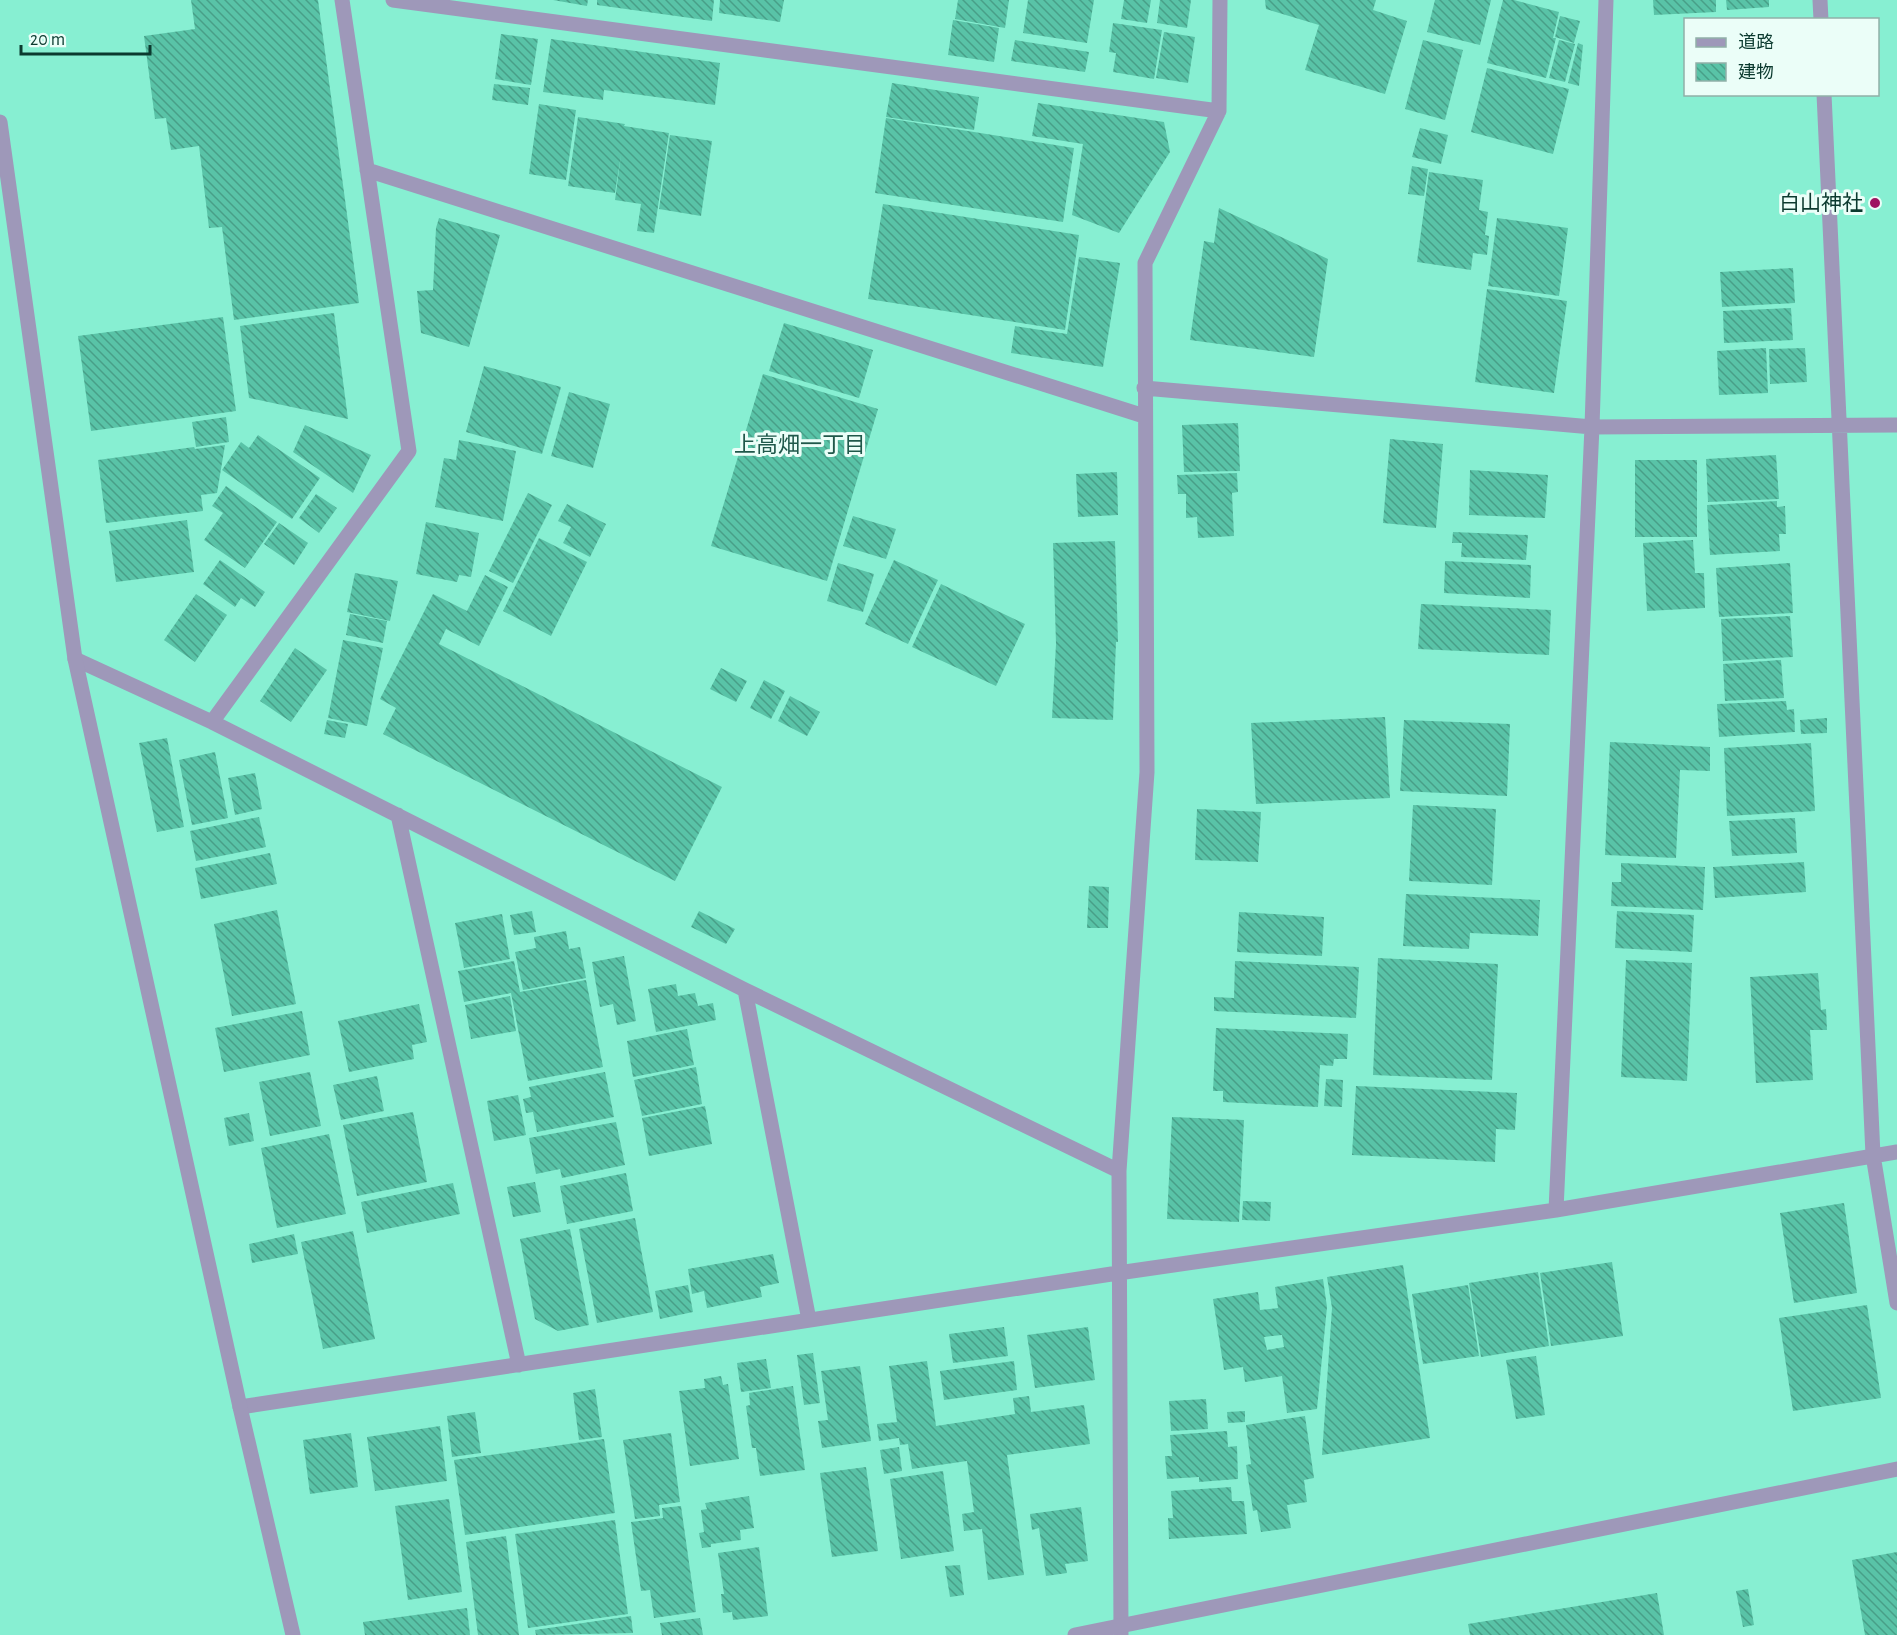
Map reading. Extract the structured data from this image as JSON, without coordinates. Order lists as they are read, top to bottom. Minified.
{"districts":["上高畑一丁目"],"places":["白山神社"],"legend":["道路","建物"],"scale_bar":"20 m"}
